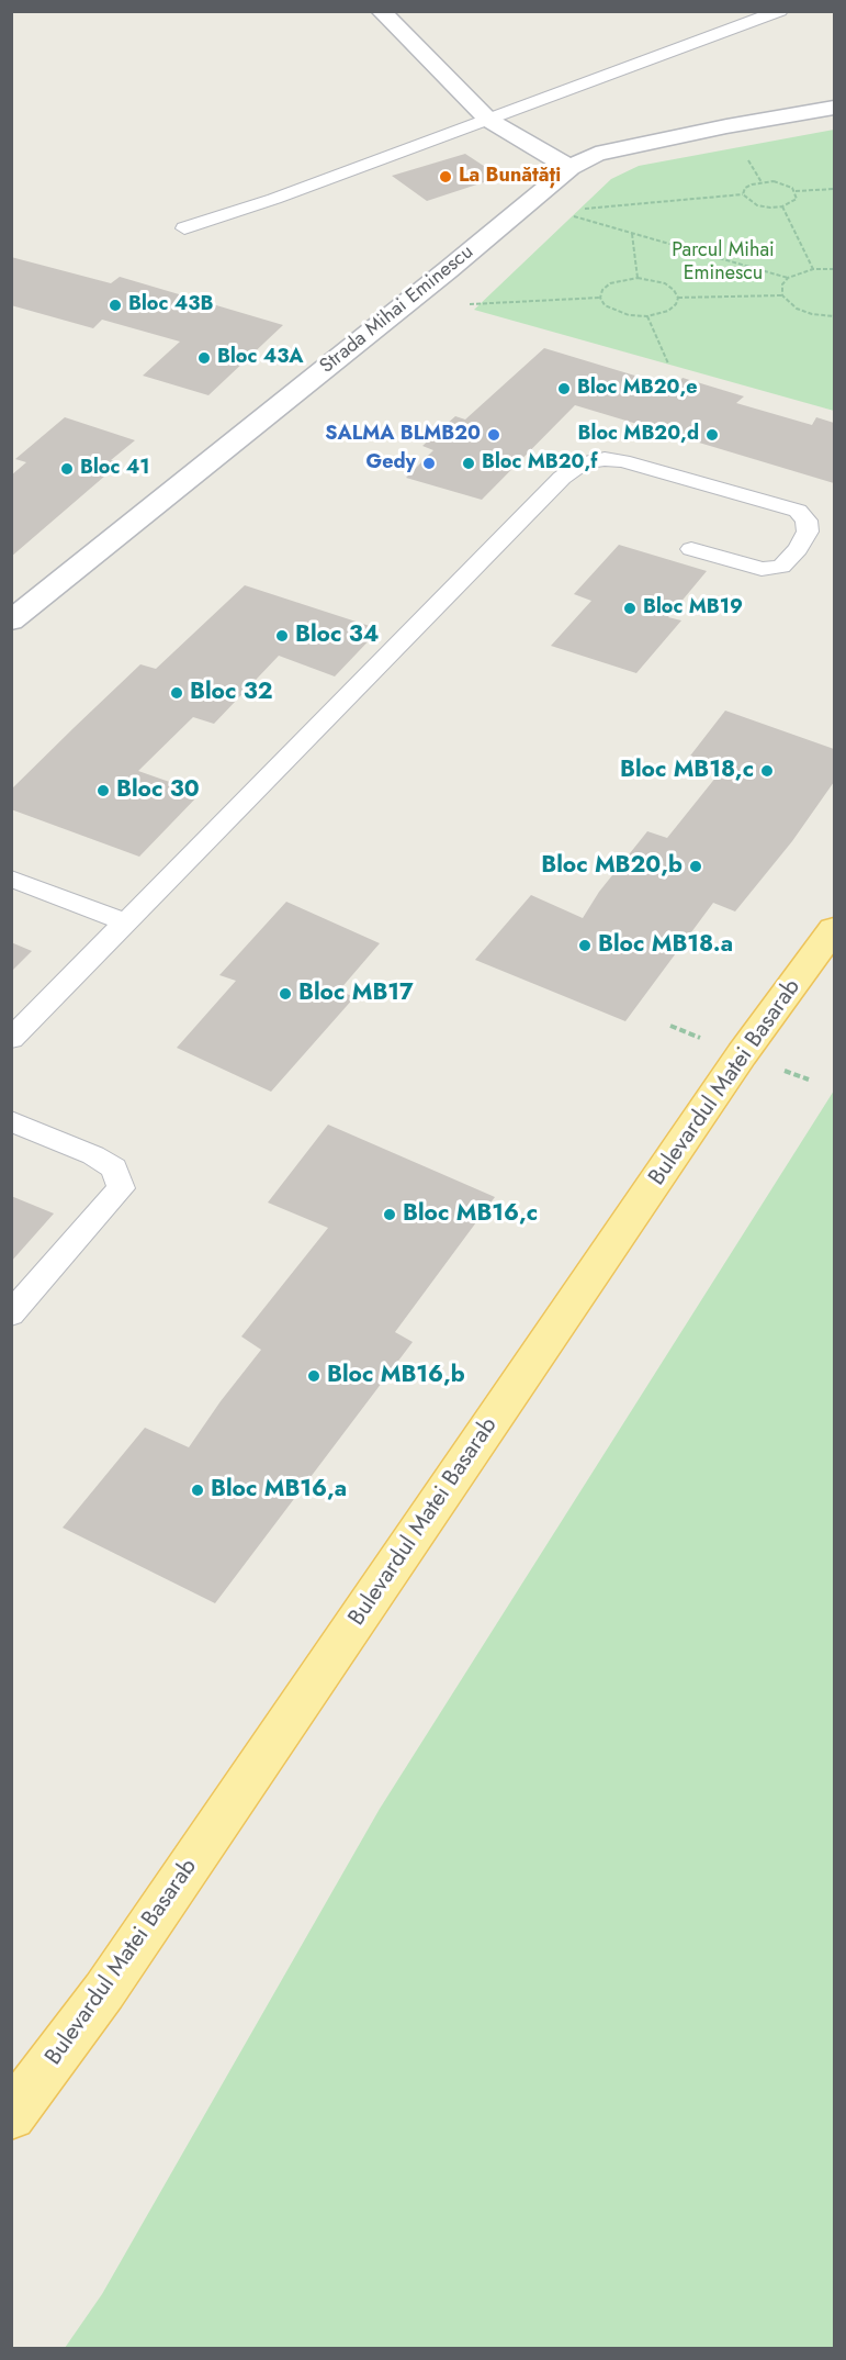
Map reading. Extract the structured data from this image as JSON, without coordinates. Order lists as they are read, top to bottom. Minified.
{"streets":{"main road":["Bulevardul Matei Basarab"],"street":["Strada Mihai Eminescu"]},"parks":["Parcul Mihai Eminescu"],"places":["La Bunătăți","Bloc 43B","Bloc 43A","Bloc MB20,e","SALMA BLMB20","Bloc MB20,d","Gedy","Bloc MB20,f","Bloc 41","Bloc MB19","Bloc 34","Bloc 32","Bloc MB18,c","Bloc 30","Bloc MB20,b","Bloc MB18.a","Bloc MB17","Bloc MB16,c","Bloc MB16,b","Bloc MB16,a"]}
